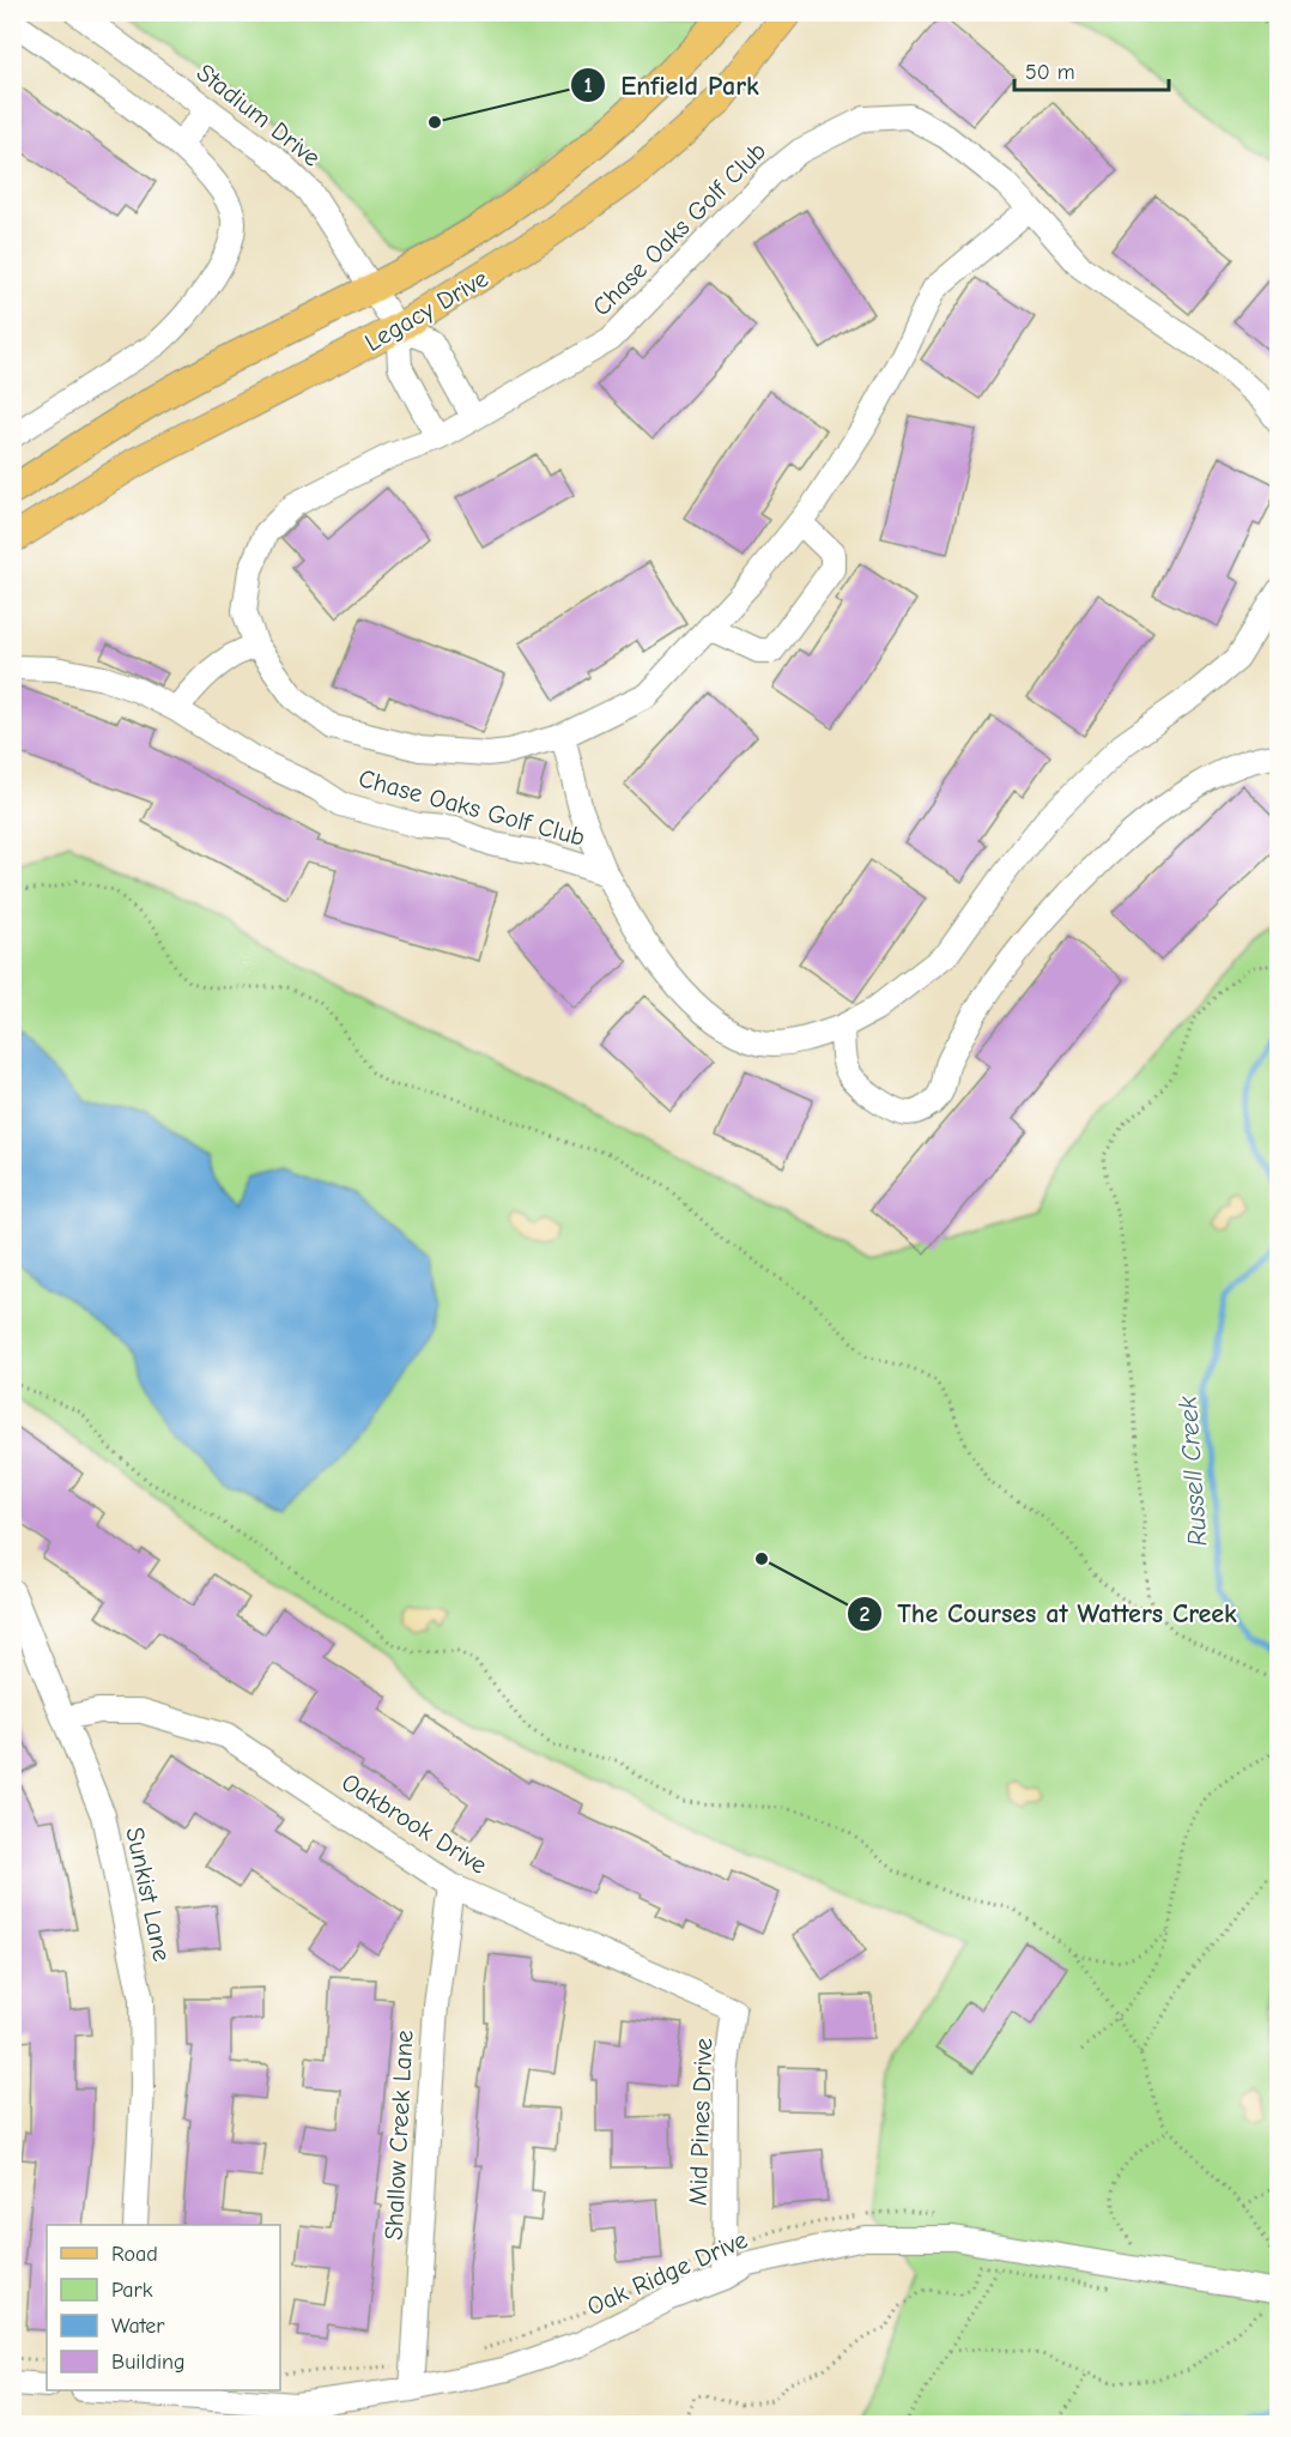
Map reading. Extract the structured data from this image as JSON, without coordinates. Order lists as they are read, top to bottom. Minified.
{"streets":{"main road":["Legacy Drive"],"street":["Stadium Drive","Chase Oaks Golf Club","Oakbrook Drive","Sunkist Lane","Mid Pines Drive","Shallow Creek Lane","Oak Ridge Drive"]},"crossings":[["Stadium Drive","Legacy Drive"],["Oakbrook Drive","Sunkist Lane"],["Oakbrook Drive","Mid Pines Drive"],["Oakbrook Drive","Shallow Creek Lane"],["Mid Pines Drive","Oak Ridge Drive"],["Shallow Creek Lane","Oak Ridge Drive"]],"water":["Russell Creek"],"places":["Enfield Park","The Courses at Watters Creek"],"legend":["Road","Park","Water","Building"],"scale_bar":"50 m"}
